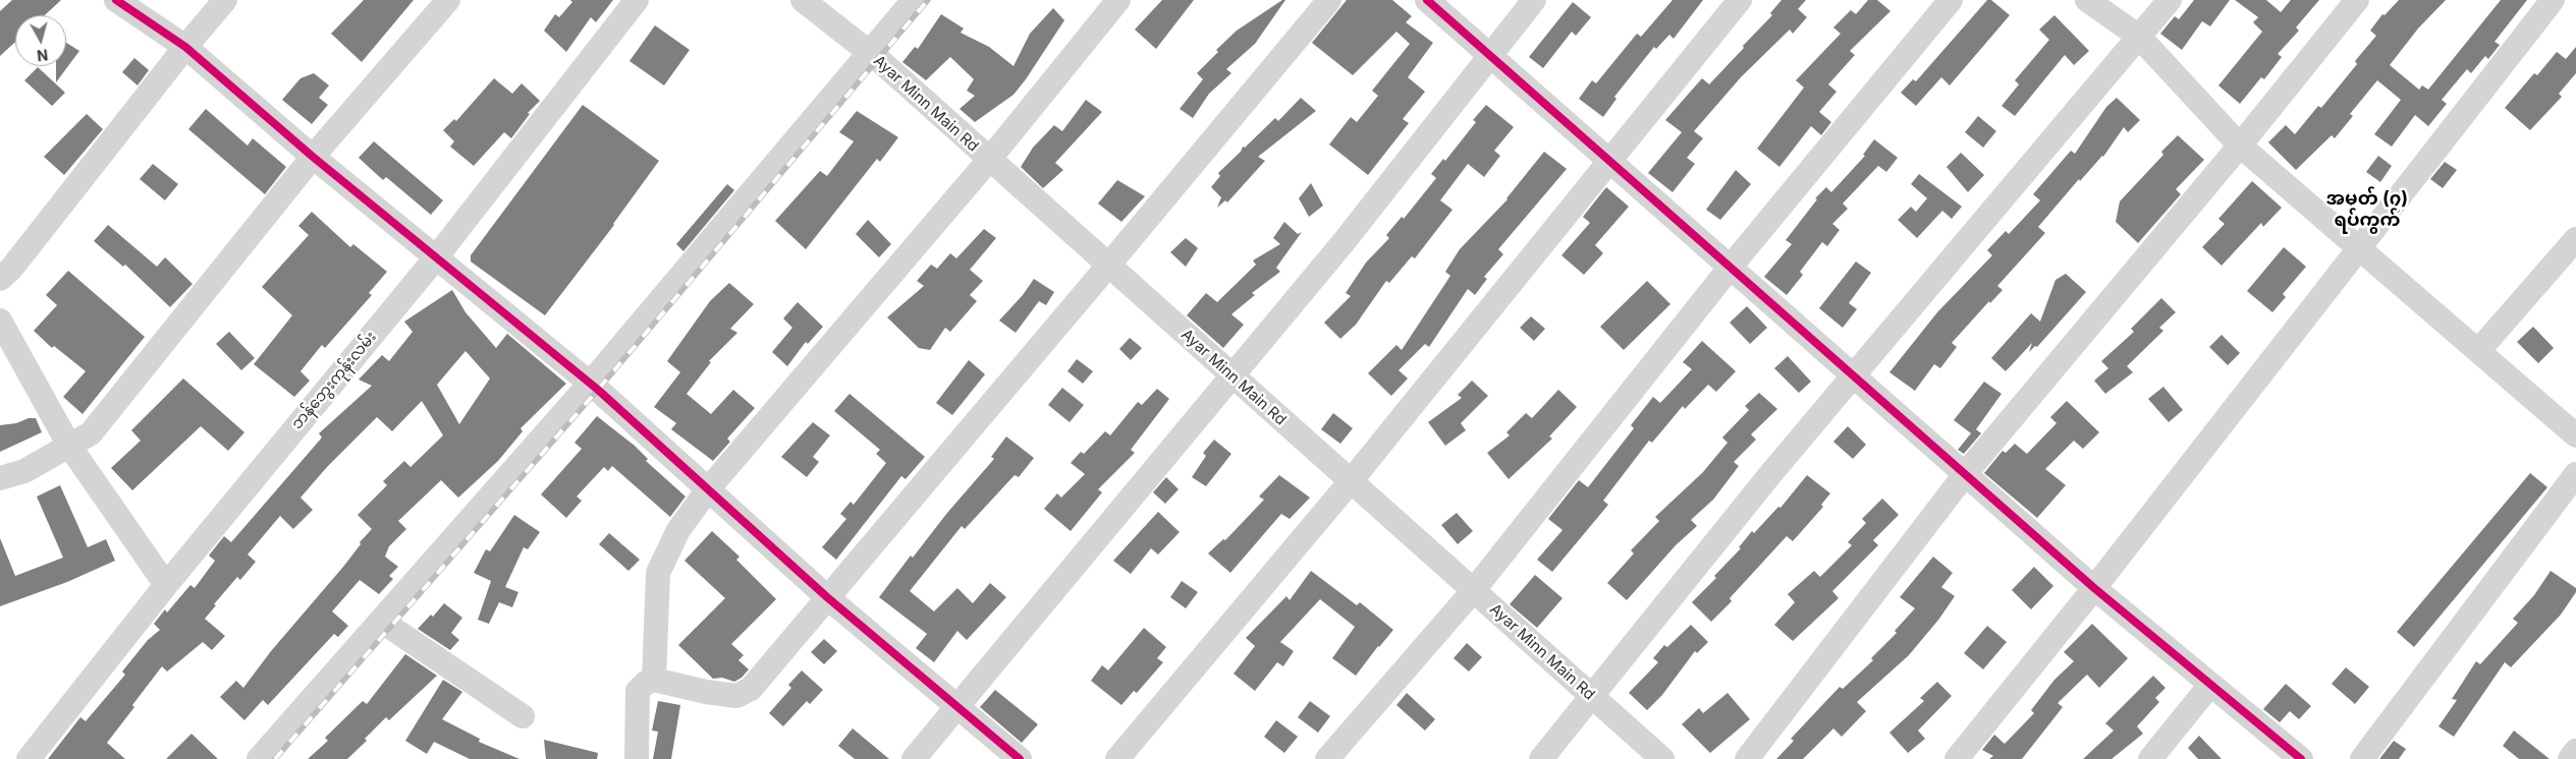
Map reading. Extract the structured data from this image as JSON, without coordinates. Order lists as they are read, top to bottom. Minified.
{"streets":{"street":["Ayar Minn Main Rd","ဘန်ဘွေးကုန်းလမ်း"]},"districts":["အမှတ် (၇) ရပ်ကွက်"],"north":"bottom"}
